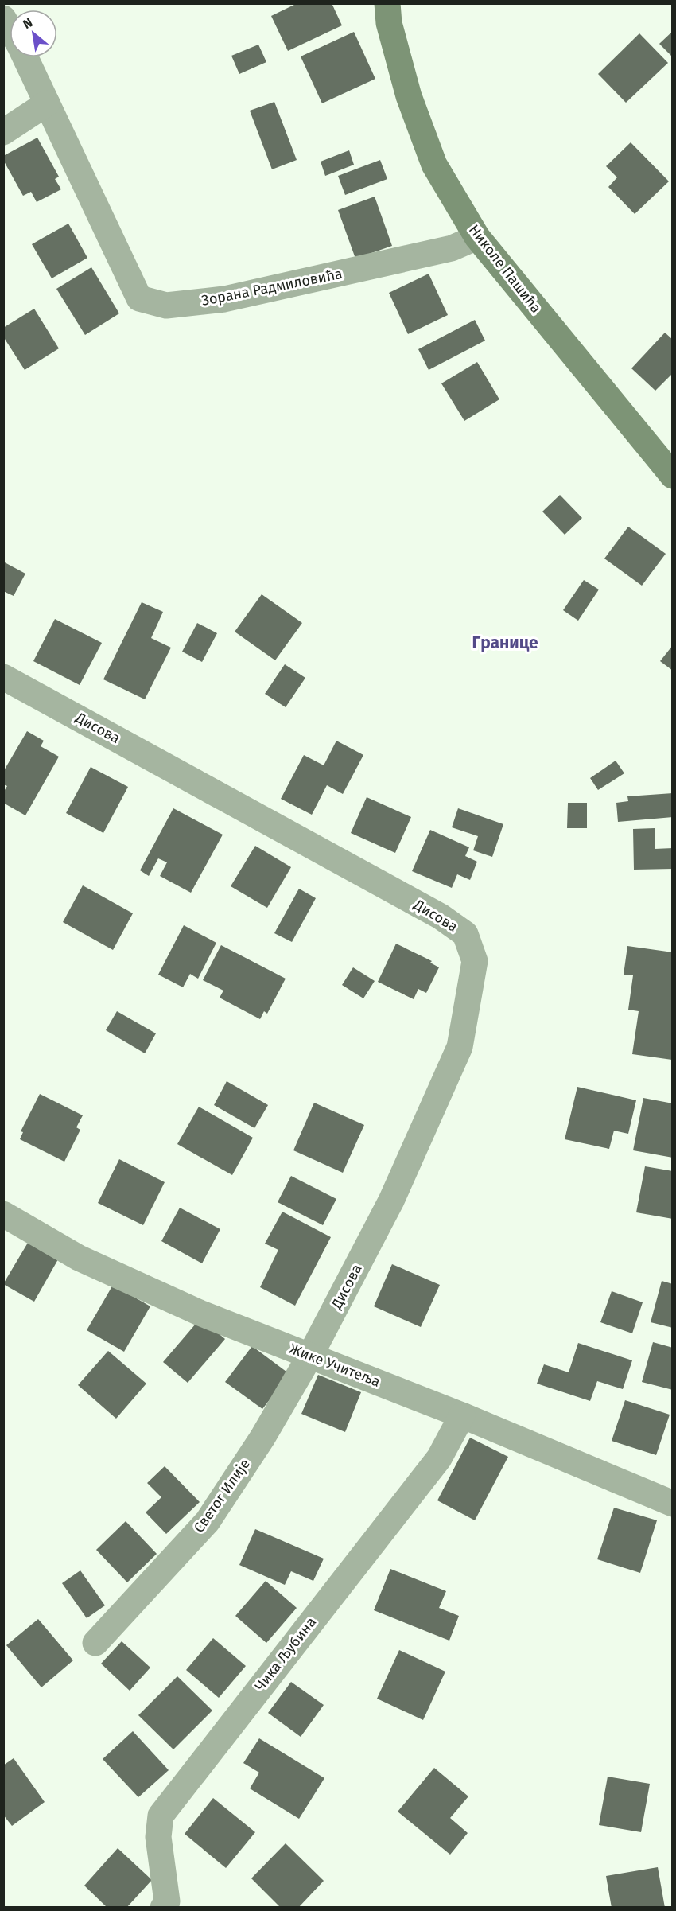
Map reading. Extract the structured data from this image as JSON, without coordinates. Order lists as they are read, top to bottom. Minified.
{"streets":{"street":["Николе Пашића","Зорана Радмиловића","Дисова","Жике Учитеља","Светог Илије","Чика Љубина"]},"crossings":[["Николе Пашића","Зорана Радмиловића"],["Дисова","Жике Учитеља"],["Дисова","Светог Илије"],["Жике Учитеља","Светог Илије"],["Жике Учитеља","Чика Љубина"]],"districts":["Границе"],"north":"top left"}
